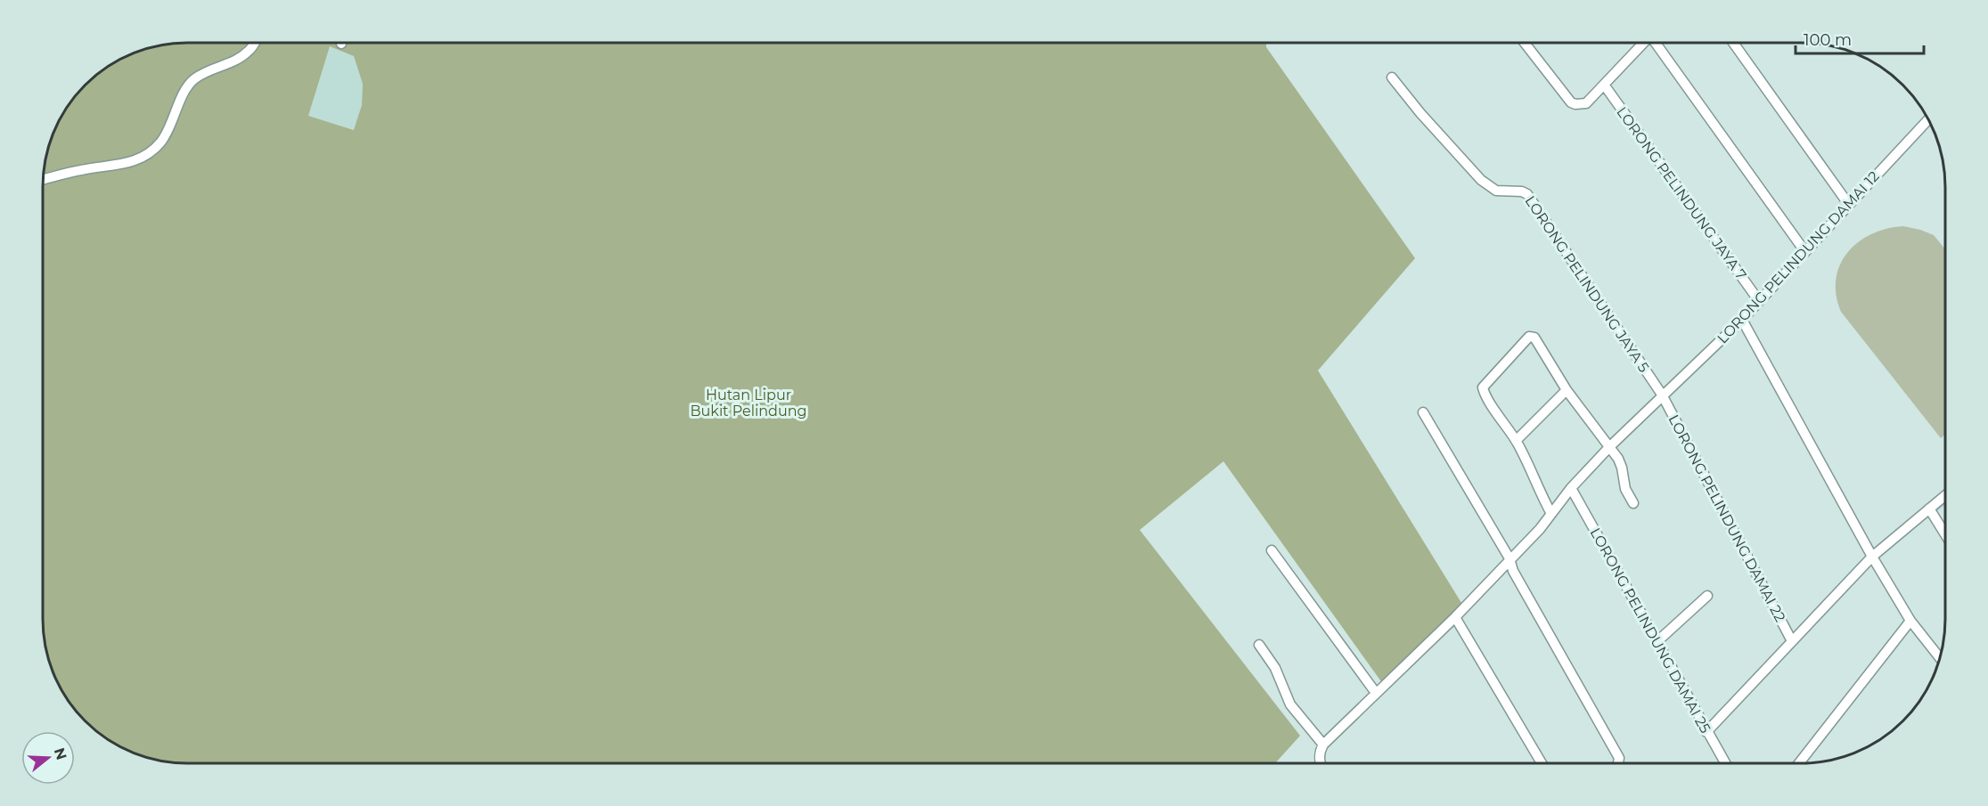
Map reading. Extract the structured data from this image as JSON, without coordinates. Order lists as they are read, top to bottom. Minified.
{"streets":{"street":["LORONG PELINDUNG JAYA 7","LORONG PELINDUNG DAMAI 12","LORONG PELINDUNG JAYA 5","LORONG PELINDUNG DAMAI 22","LORONG PELINDUNG DAMAI 25"]},"crossings":[["LORONG PELINDUNG JAYA 7","LORONG PELINDUNG DAMAI 12"],["LORONG PELINDUNG DAMAI 12","LORONG PELINDUNG JAYA 5"],["LORONG PELINDUNG DAMAI 12","LORONG PELINDUNG DAMAI 22"],["LORONG PELINDUNG DAMAI 12","LORONG PELINDUNG DAMAI 25"],["LORONG PELINDUNG JAYA 5","LORONG PELINDUNG DAMAI 22"]],"parks":["Hutan Lipur Bukit Pelindung"],"scale_bar":"100 m","north":"right"}
